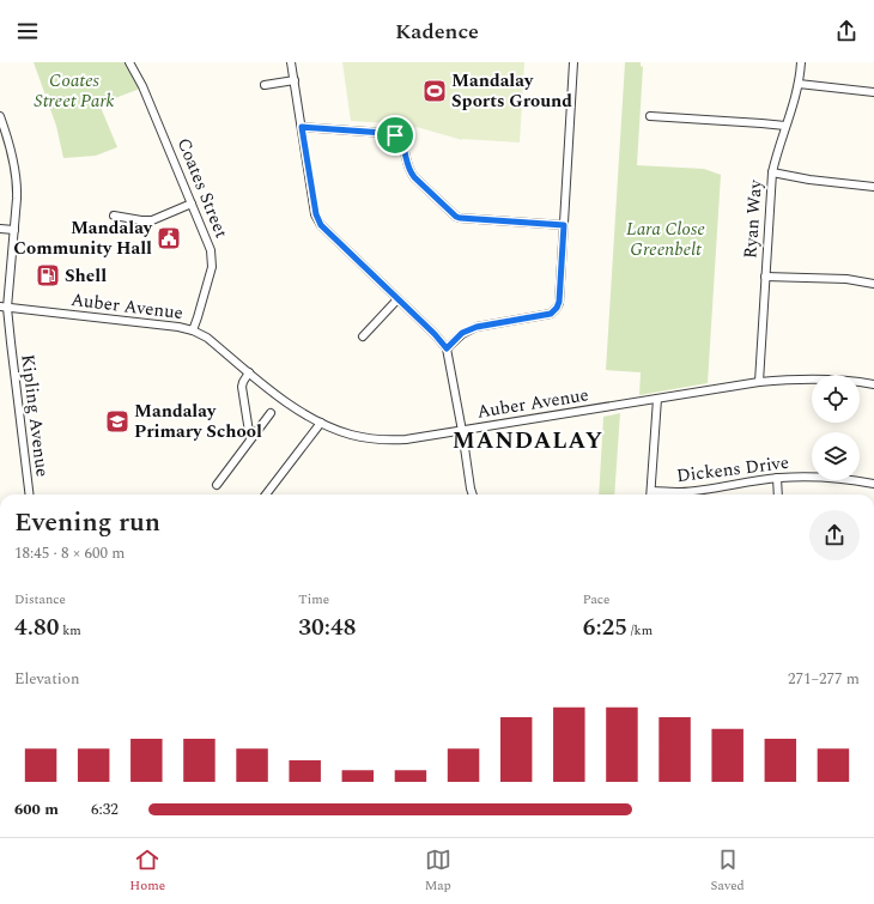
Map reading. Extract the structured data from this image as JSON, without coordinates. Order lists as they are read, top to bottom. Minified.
{"streets":{"street":["Coates Street","Ryan Way","Auber Avenue","Kipling Avenue","Dickens Drive"]},"crossings":[["Coates Street","Auber Avenue"],["Ryan Way","Auber Avenue"],["Auber Avenue","Kipling Avenue"]],"districts":["MANDALAY"],"parks":["Coates Street Park","Lara Close Greenbelt"],"places":{"sports":["Mandalay Sports Ground"],"public building":["Mandalay Community Hall"],"fuel station":["Shell"],"school or university":["Mandalay Primary School"]},"page":{"header":"Kadence","heading":["Evening run","18:45 · 8 × 600 m"],"stats":[["Distance","4.80 km"],["Time","30:48"],["Pace","6:25 /km"]],"chart":["Elevation","271–277 m"],"list":[{"name":"600 m","note":"6:32"}],"tabs":["Home","Map","Saved"]}}
